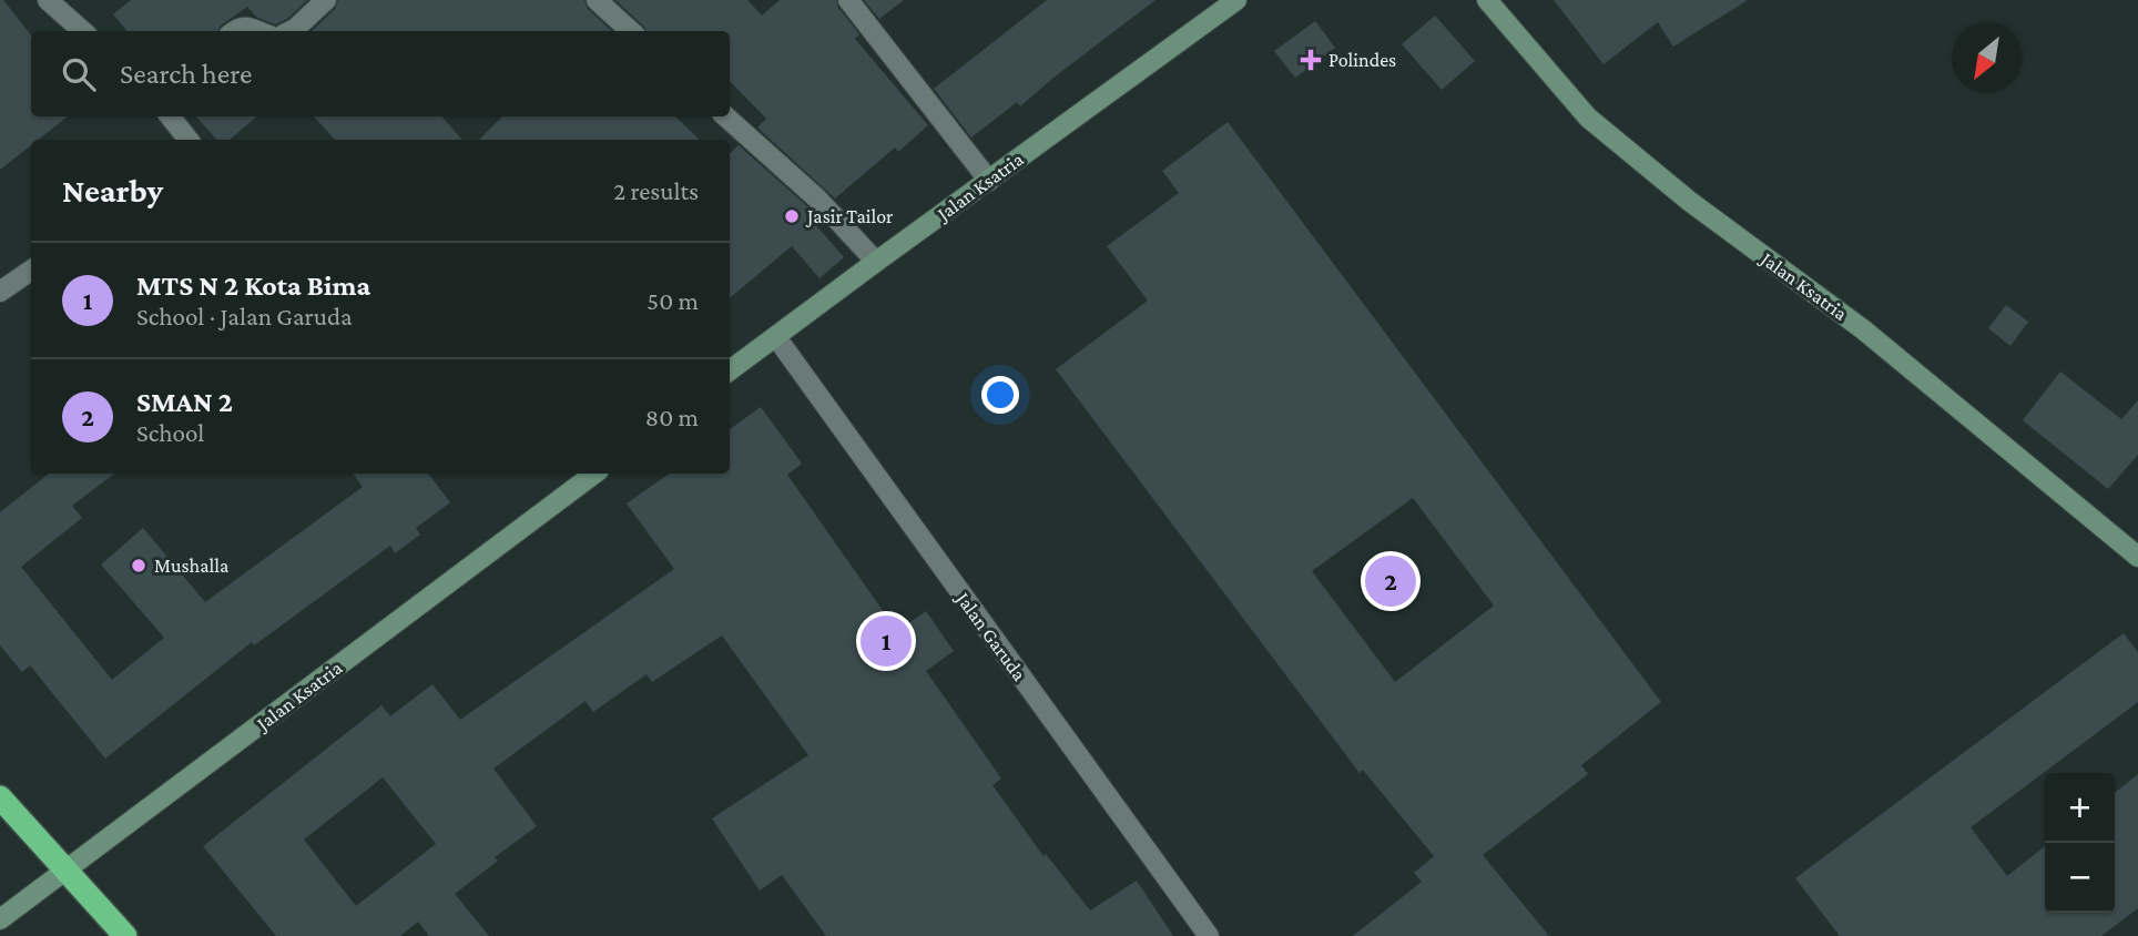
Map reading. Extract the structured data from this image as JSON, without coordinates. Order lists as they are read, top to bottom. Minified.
{"streets":{"street":["Jalan Ksatria","Jalan Garuda"]},"crossings":[["Jalan Ksatria","Jalan Garuda"]],"places":{"health":["Polindes"],"other":["Jasir Tailor","Mushalla"]},"north":"bottom left","page":{"search":"Search here","heading":["Nearby","2 results"],"list":[{"mark":"1","name":"MTS N 2 Kota Bima","note":"School · Jalan Garuda","value":"50 m"},{"mark":"2","name":"SMAN 2","note":"School","value":"80 m"}],"pins":["2","1"],"map_buttons":["+","−"]}}
